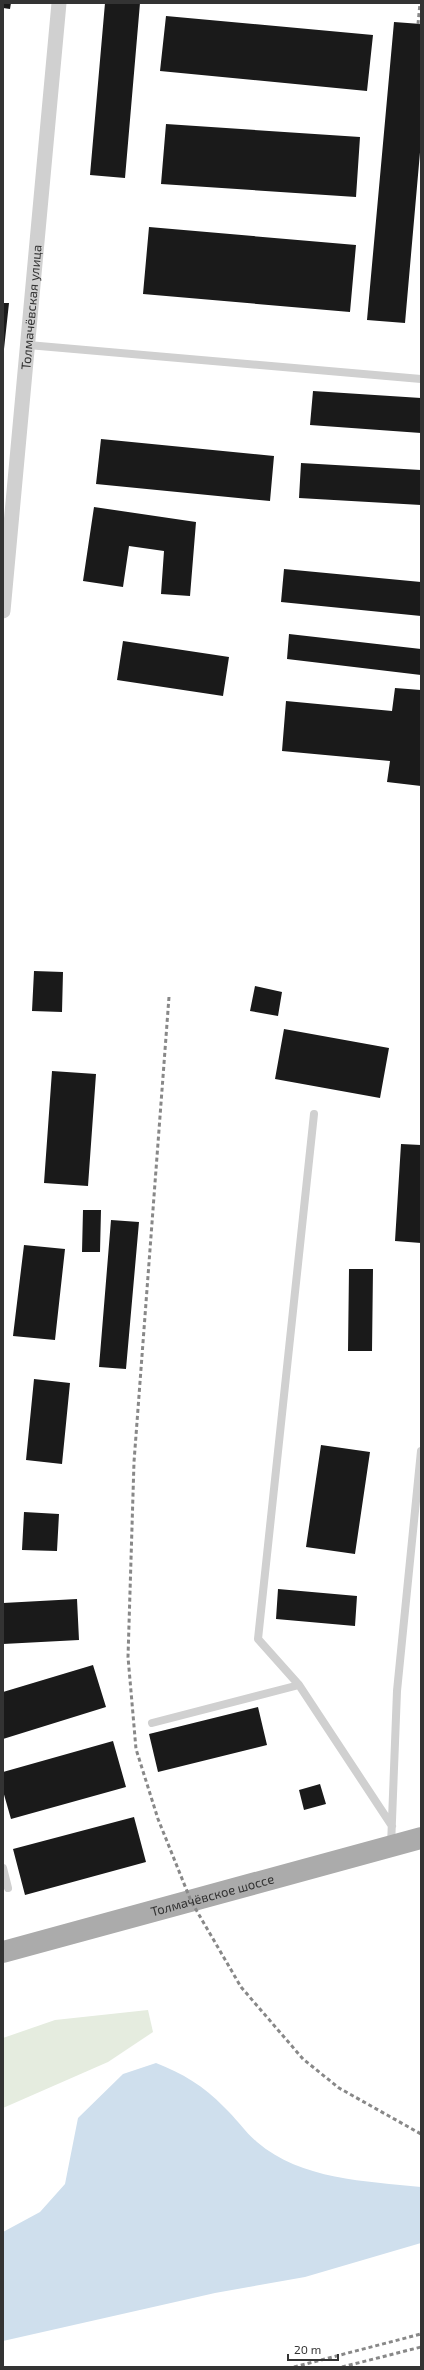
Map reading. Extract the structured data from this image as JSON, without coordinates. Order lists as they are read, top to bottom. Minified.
{"streets":{"main road":["Толмачёвское шоссе"],"street":["Толмачёвская улица"]},"scale_bar":"20 m"}
